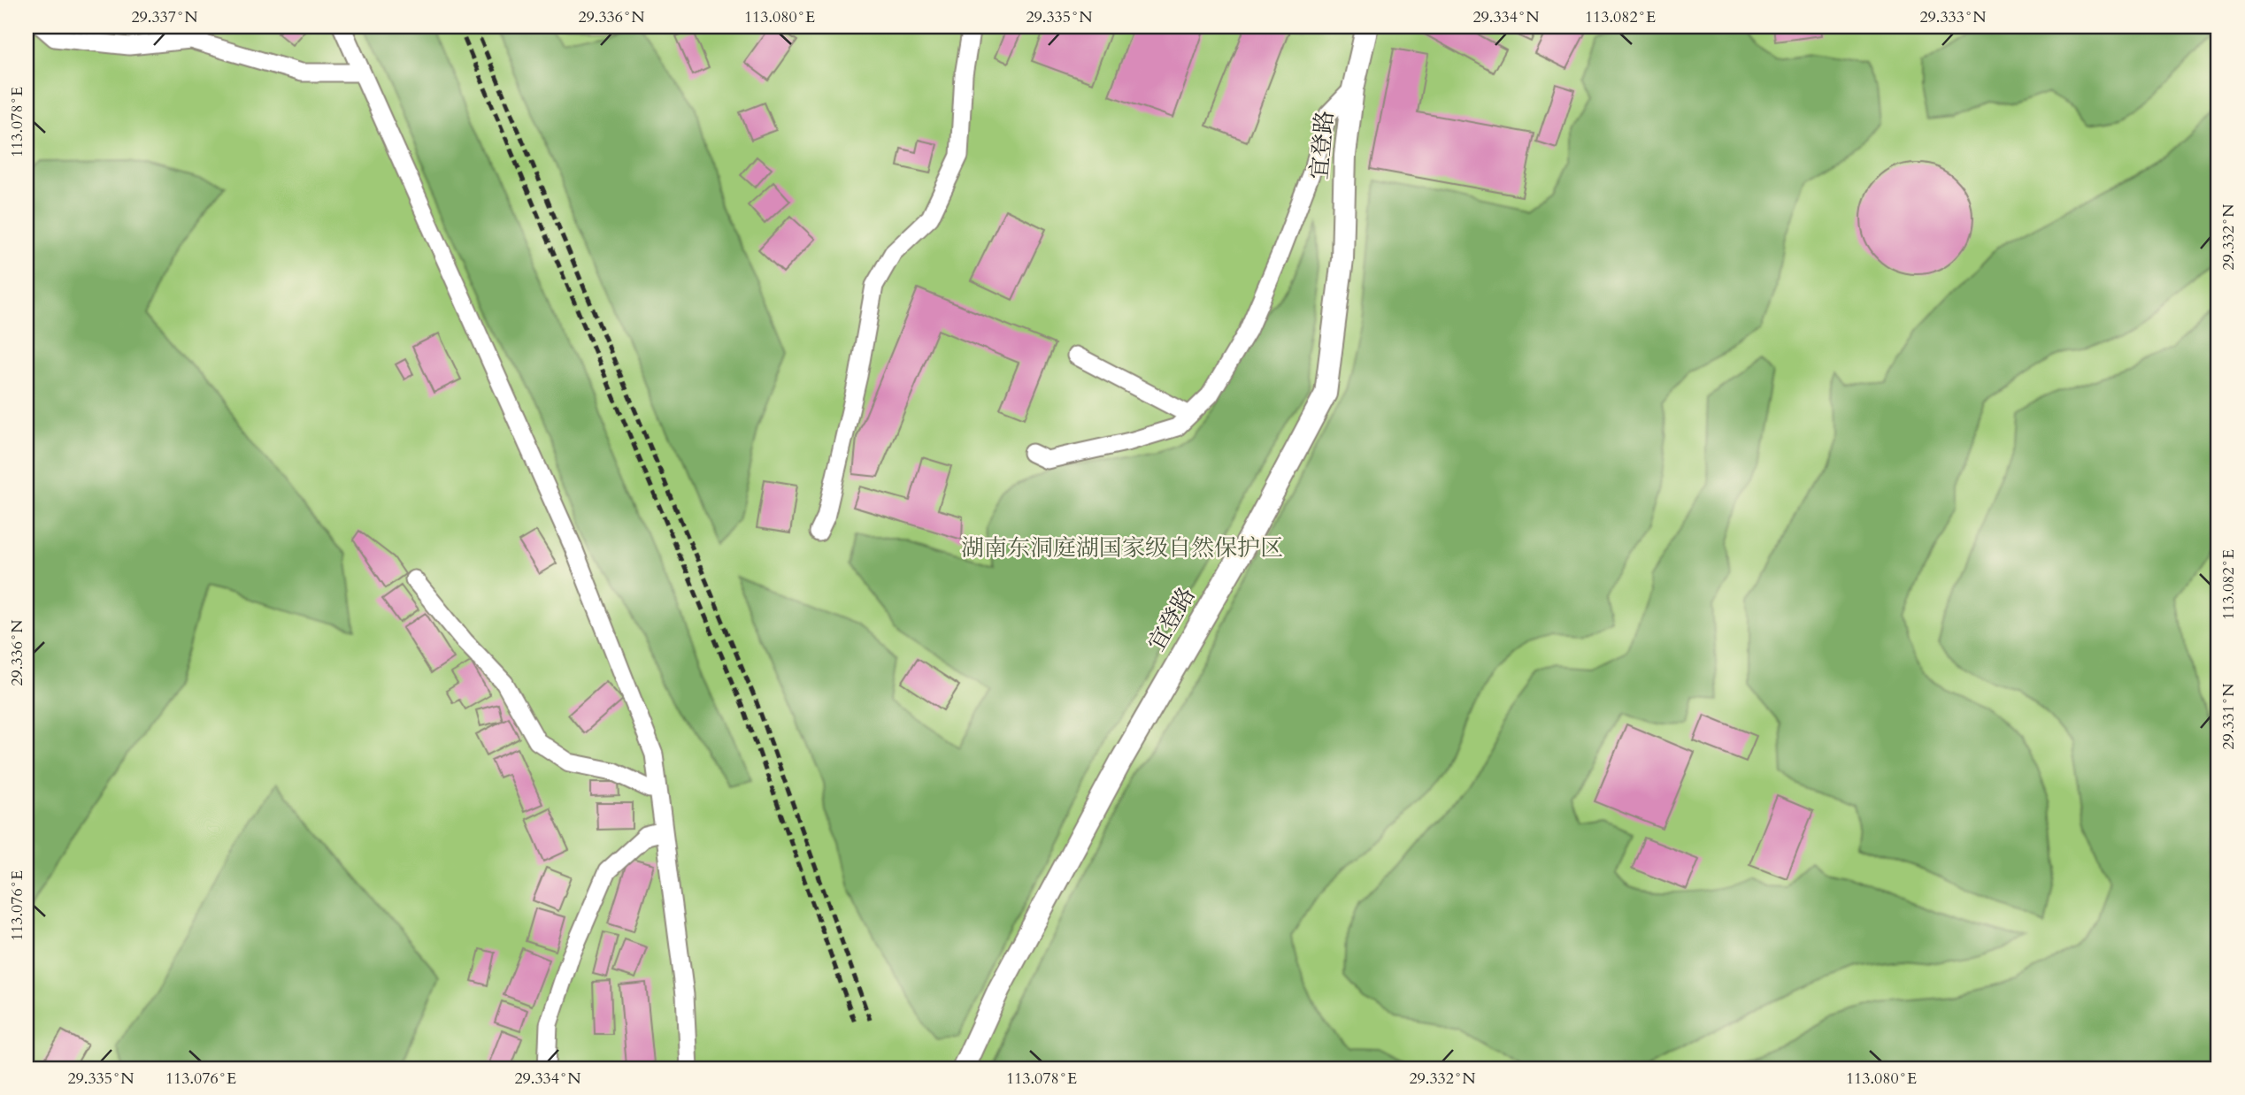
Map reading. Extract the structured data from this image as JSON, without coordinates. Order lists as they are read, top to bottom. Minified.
{"streets":{"street":["宜登路"]},"parks":["湖南东洞庭湖国家级自然保护区"],"coordinates":["29.337°N","29.336°N","113.080°E","29.335°N","29.334°N","113.082°E","29.333°N","113.078°E","29.332°N","29.331°N","113.076°E"]}
